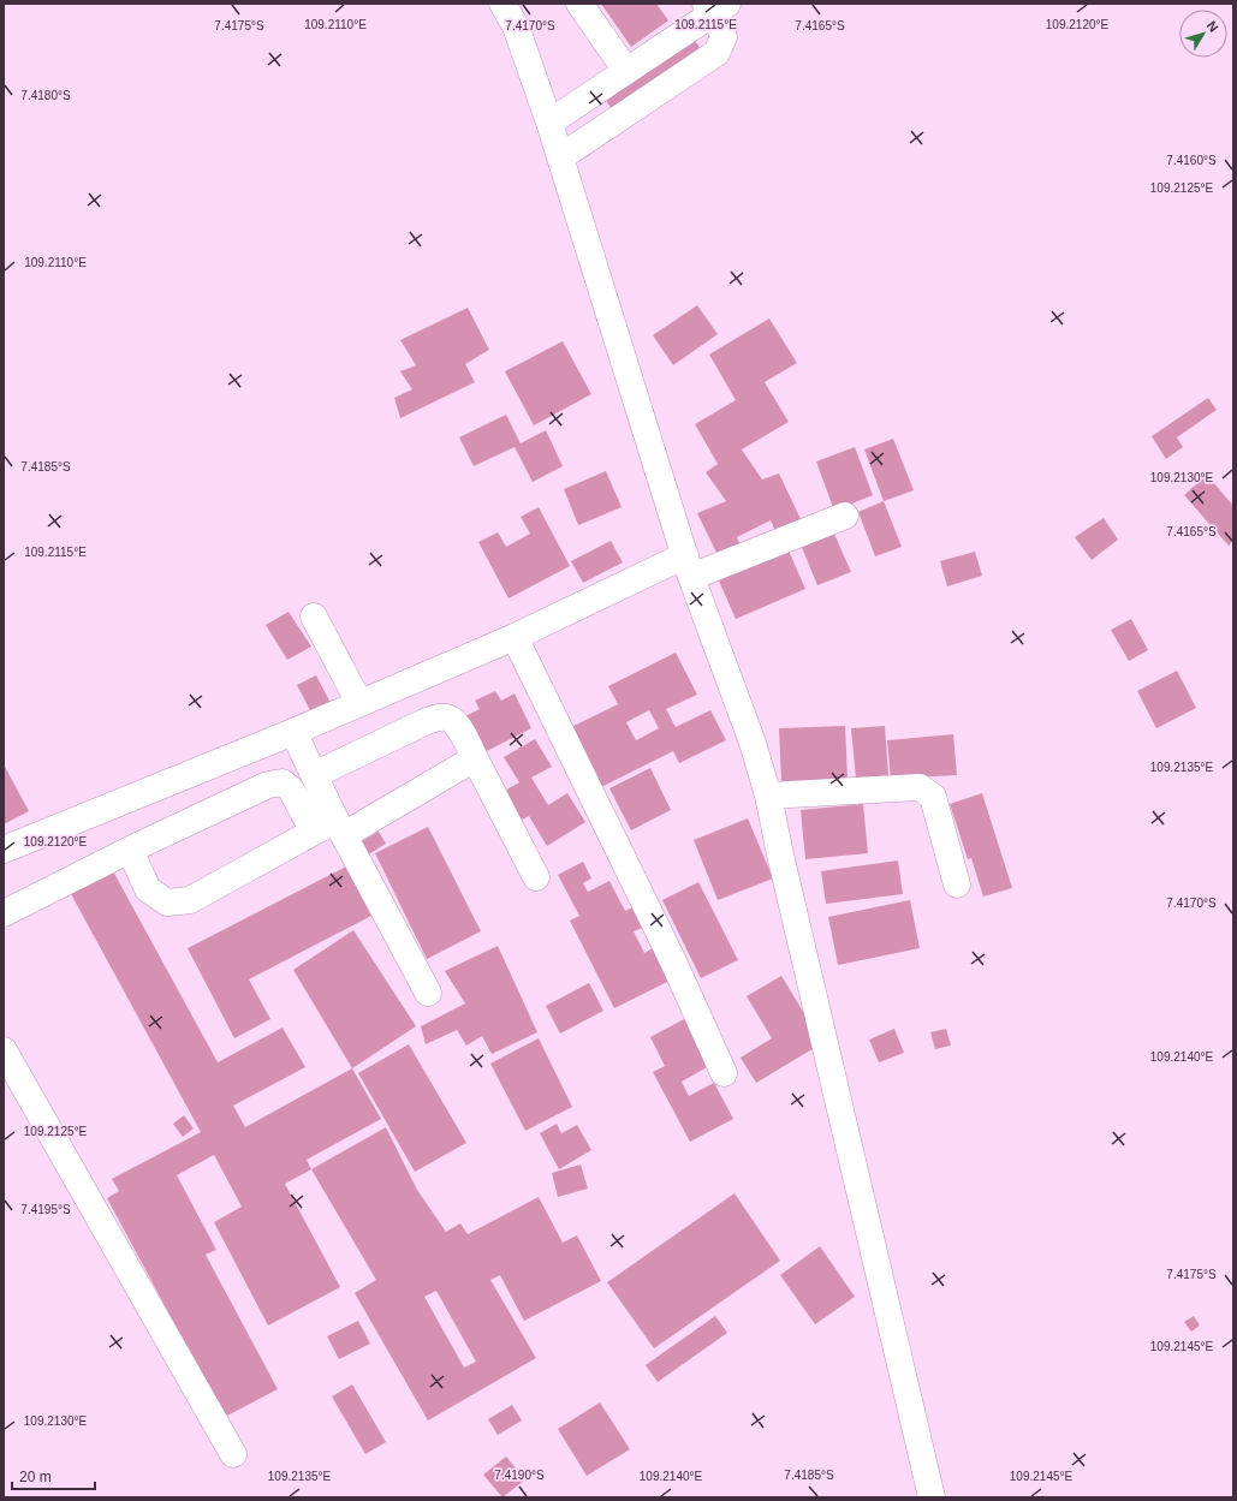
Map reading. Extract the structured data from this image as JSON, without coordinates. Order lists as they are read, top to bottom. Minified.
{"scale_bar":"20 m","north":"top right","coordinates":["109.2110°E","109.2115°E","109.2120°E","7.4175°S","7.4170°S","7.4165°S","7.4180°S","7.4160°S","109.2125°E","7.4185°S","109.2130°E","109.2135°E","109.2140°E","7.4195°S","109.2145°E","7.4190°S"]}
